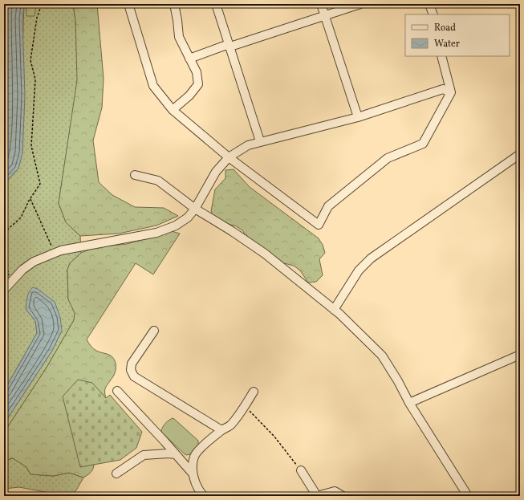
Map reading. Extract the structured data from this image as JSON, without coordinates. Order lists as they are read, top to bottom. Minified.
{"legend":["Road","Water"]}
